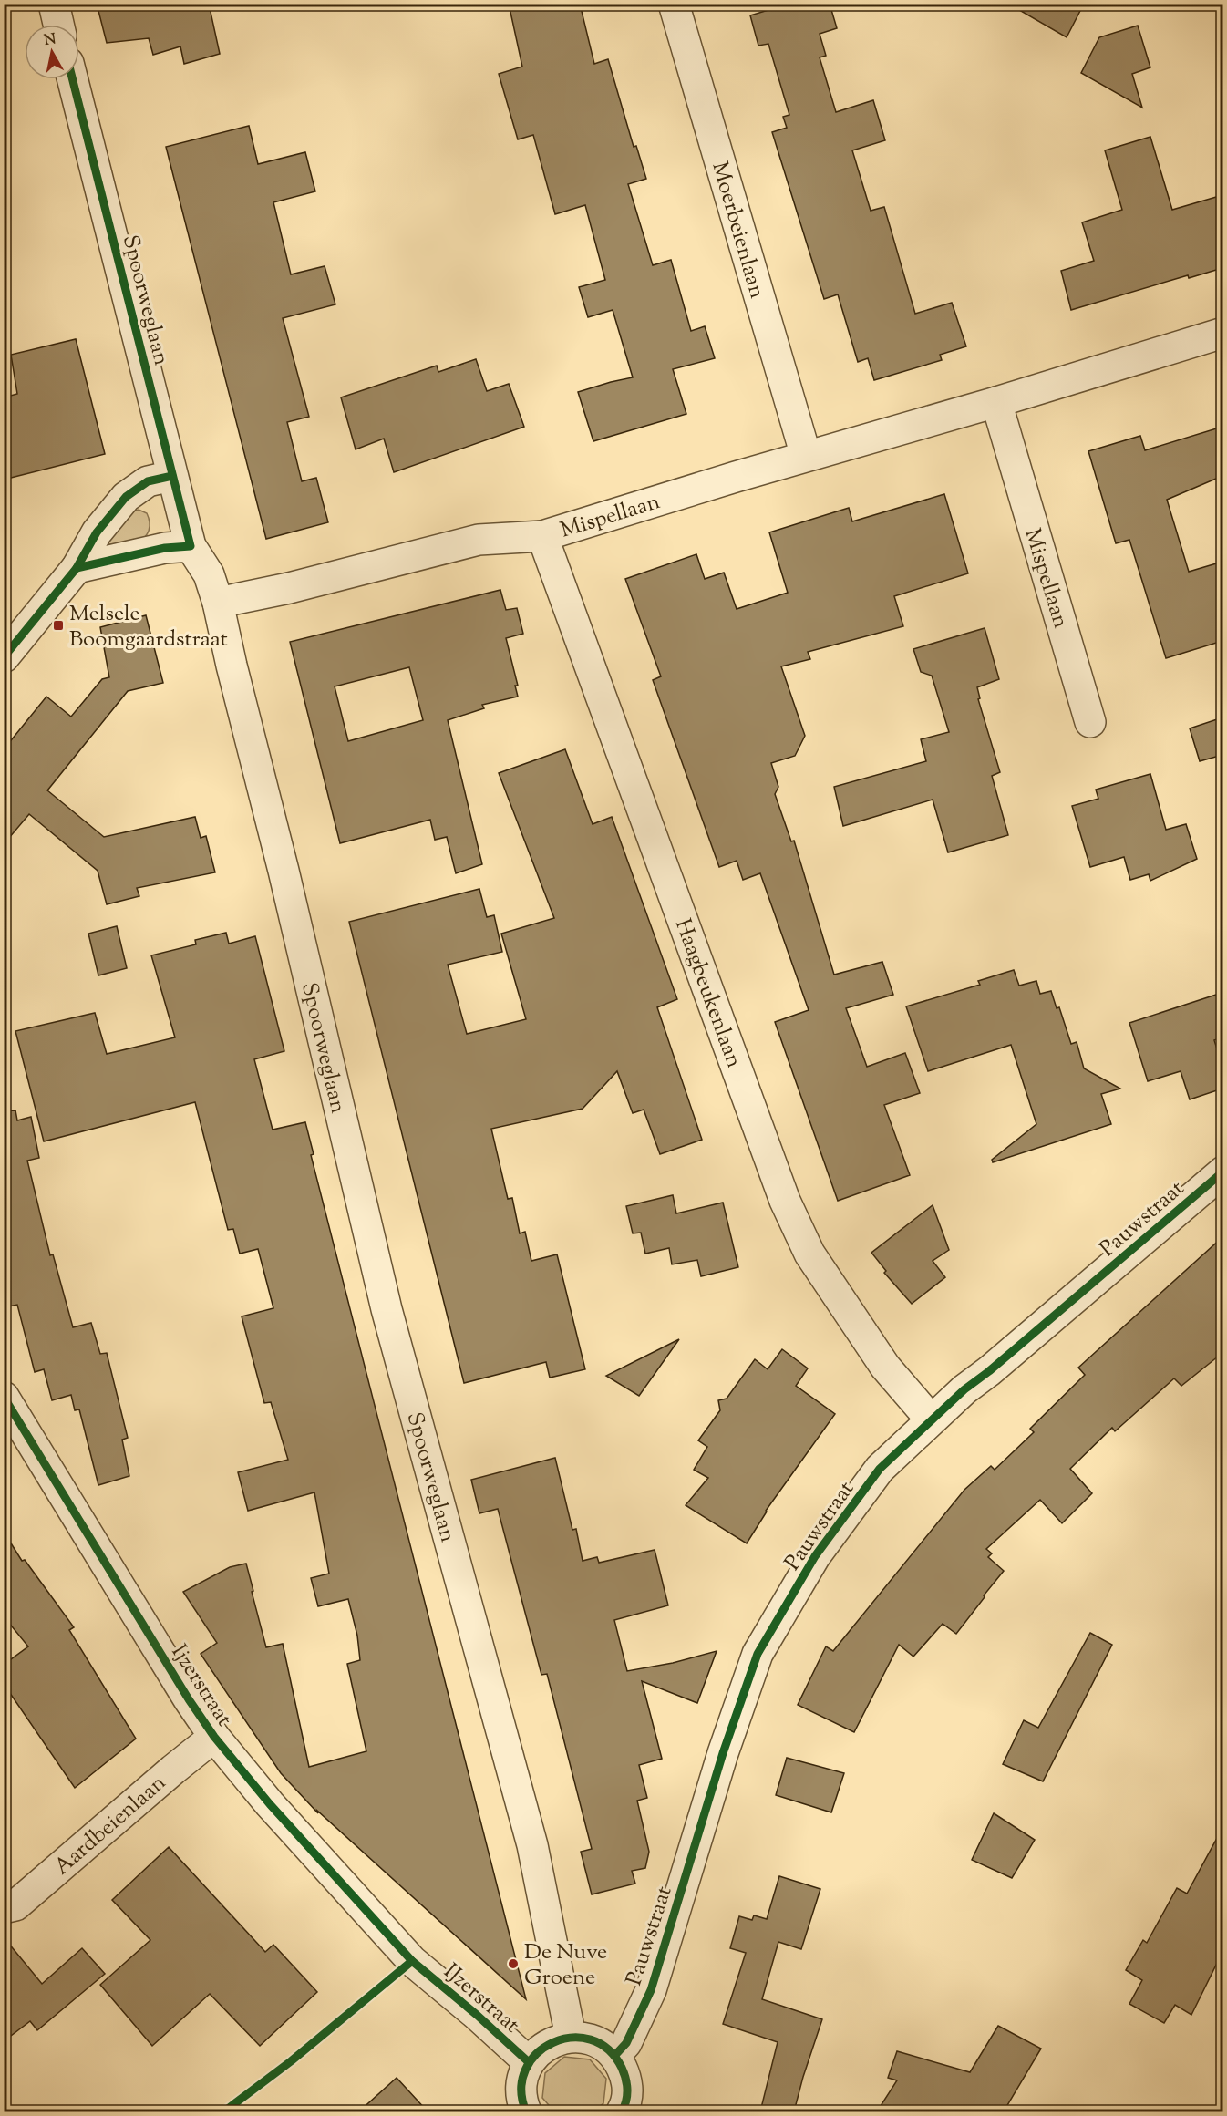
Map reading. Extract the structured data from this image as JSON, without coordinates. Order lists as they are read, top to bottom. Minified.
{"streets":{"street":["Moerbeienlaan","Spoorweglaan","Mispellaan","Haagbeukenlaan","Pauwstraat","Ijzerstraat","Aardbeienlaan","IJzerstraat"]},"crossings":[["Moerbeienlaan","Mispellaan"],["Spoorweglaan","Mispellaan"],["Mispellaan","Haagbeukenlaan"],["Haagbeukenlaan","Pauwstraat"],["Ijzerstraat","Aardbeienlaan"],["Ijzerstraat","IJzerstraat"]],"places":{"transit":["Melsele Boomgaardstraat"],"other":["De Nuve Groene"]},"north":"top"}
